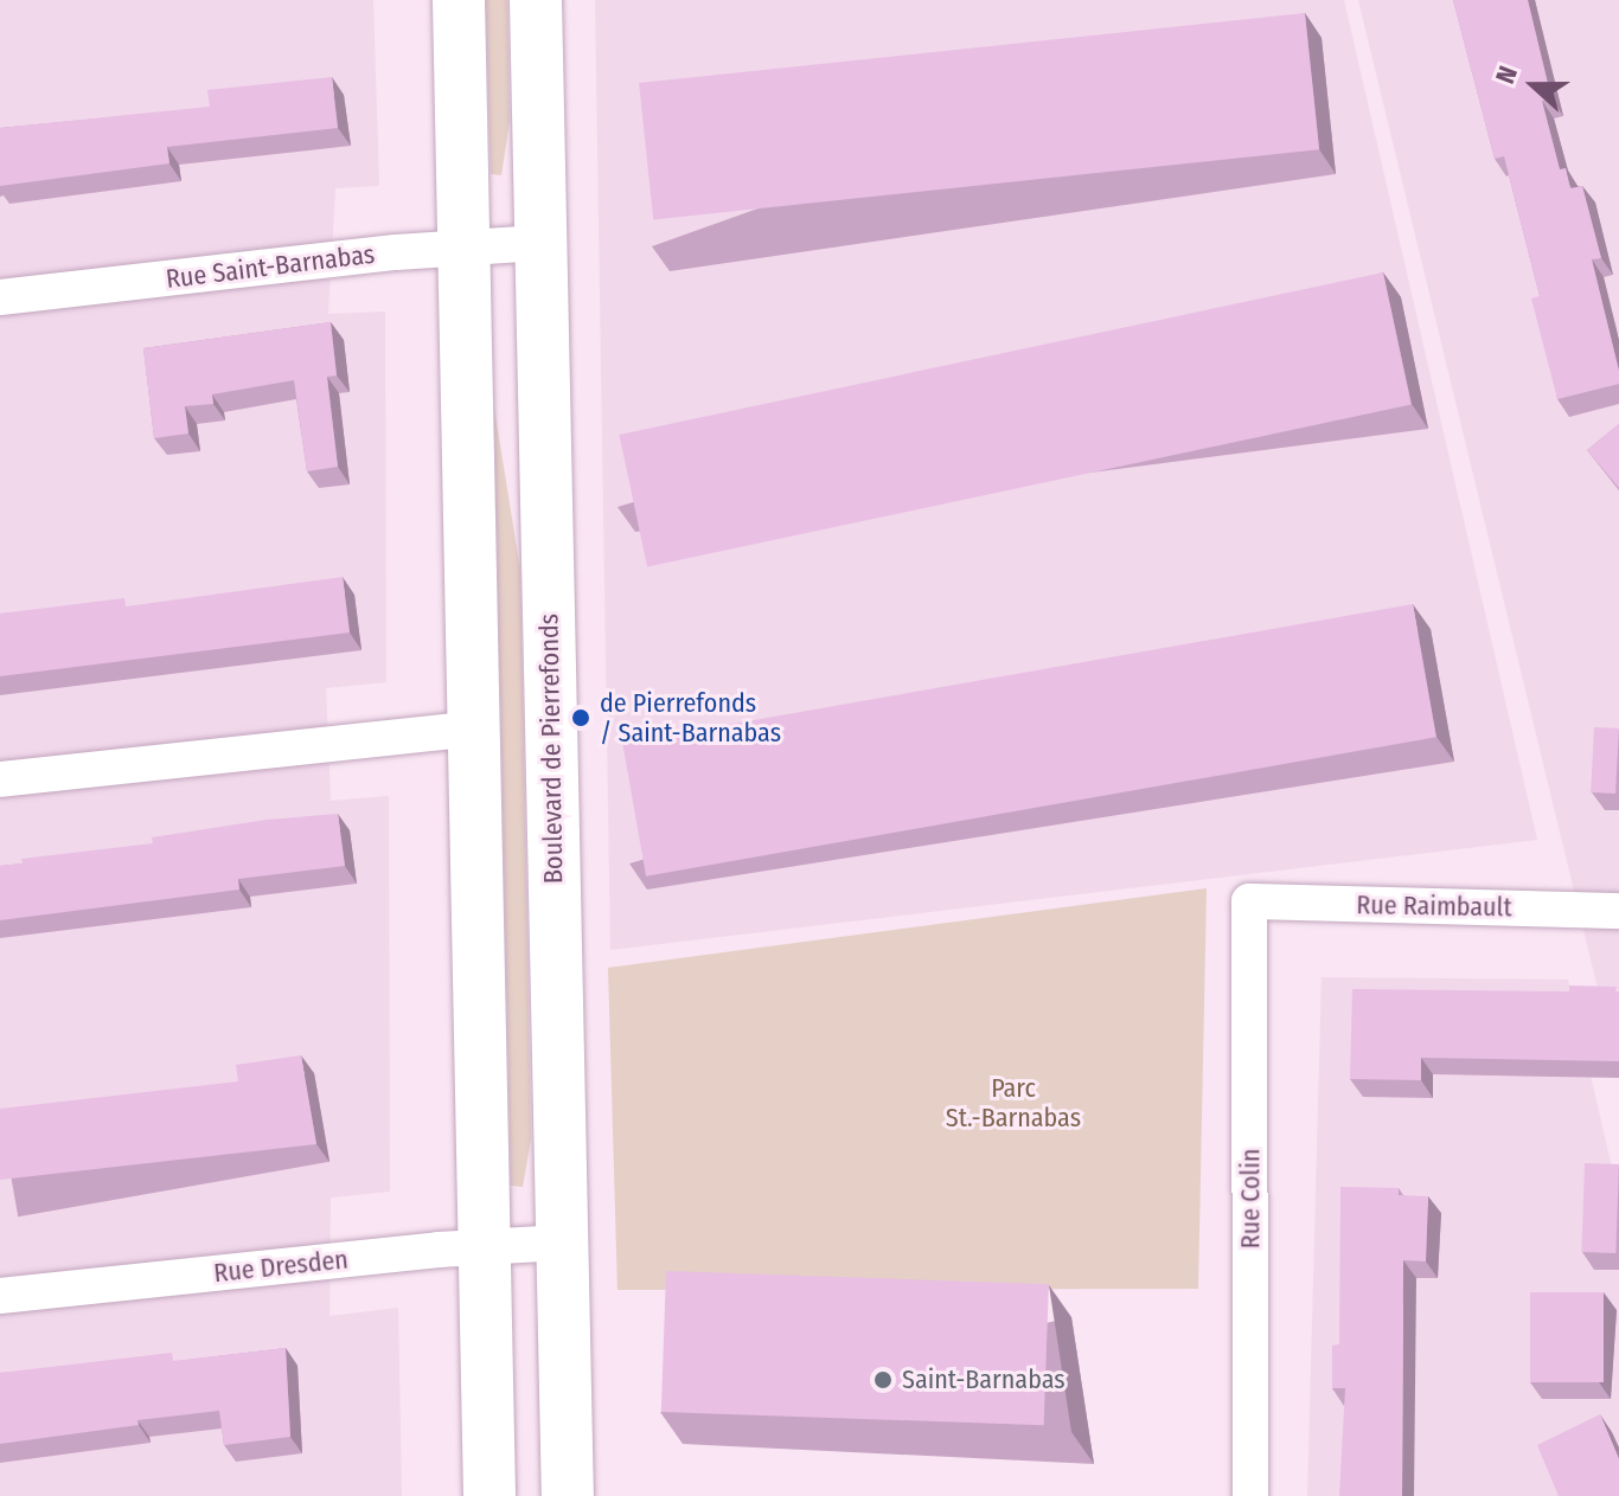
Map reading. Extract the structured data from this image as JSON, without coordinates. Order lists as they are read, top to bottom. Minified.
{"streets":{"main road":["Boulevard de Pierrefonds"],"street":["Rue Saint-Barnabas","Rue Raimbault","Rue Colin","Rue Dresden"]},"crossings":[["Rue Saint-Barnabas","Boulevard de Pierrefonds"],["Boulevard de Pierrefonds","Rue Dresden"],["Rue Raimbault","Rue Colin"]],"parks":["Parc St.-Barnabas"],"places":["de Pierrefonds / Saint-Barnabas","Saint-Barnabas"],"north":"left"}
